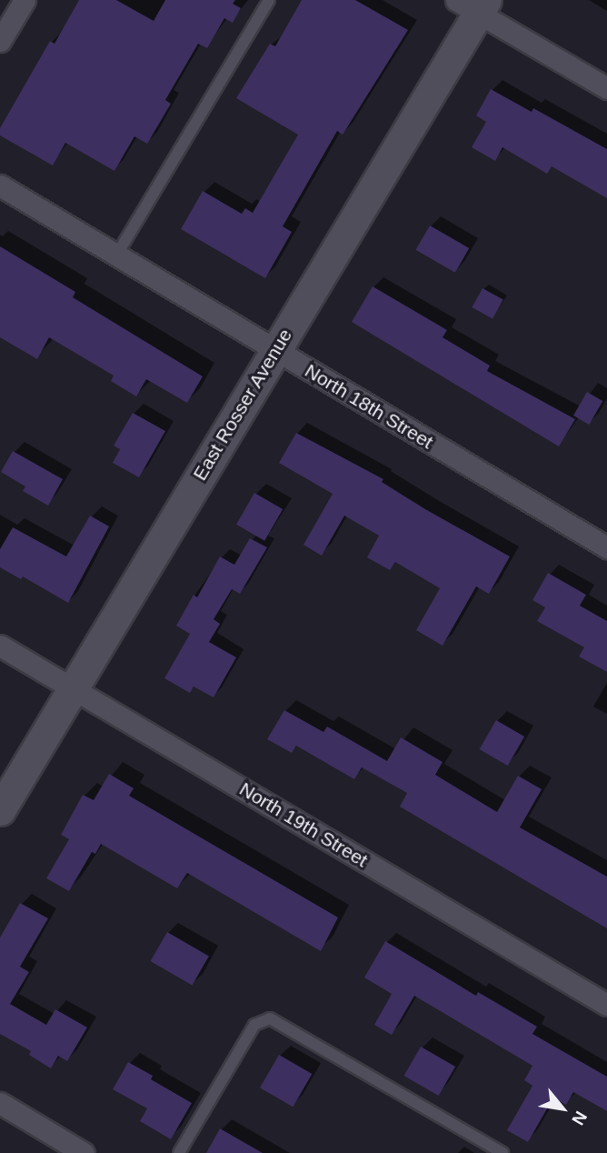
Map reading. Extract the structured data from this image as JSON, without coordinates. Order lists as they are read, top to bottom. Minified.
{"streets":{"street":["East Rosser Avenue","North 18th Street","North 19th Street"]},"crossings":[["East Rosser Avenue","North 18th Street"],["East Rosser Avenue","North 19th Street"]],"north":"bottom right"}
